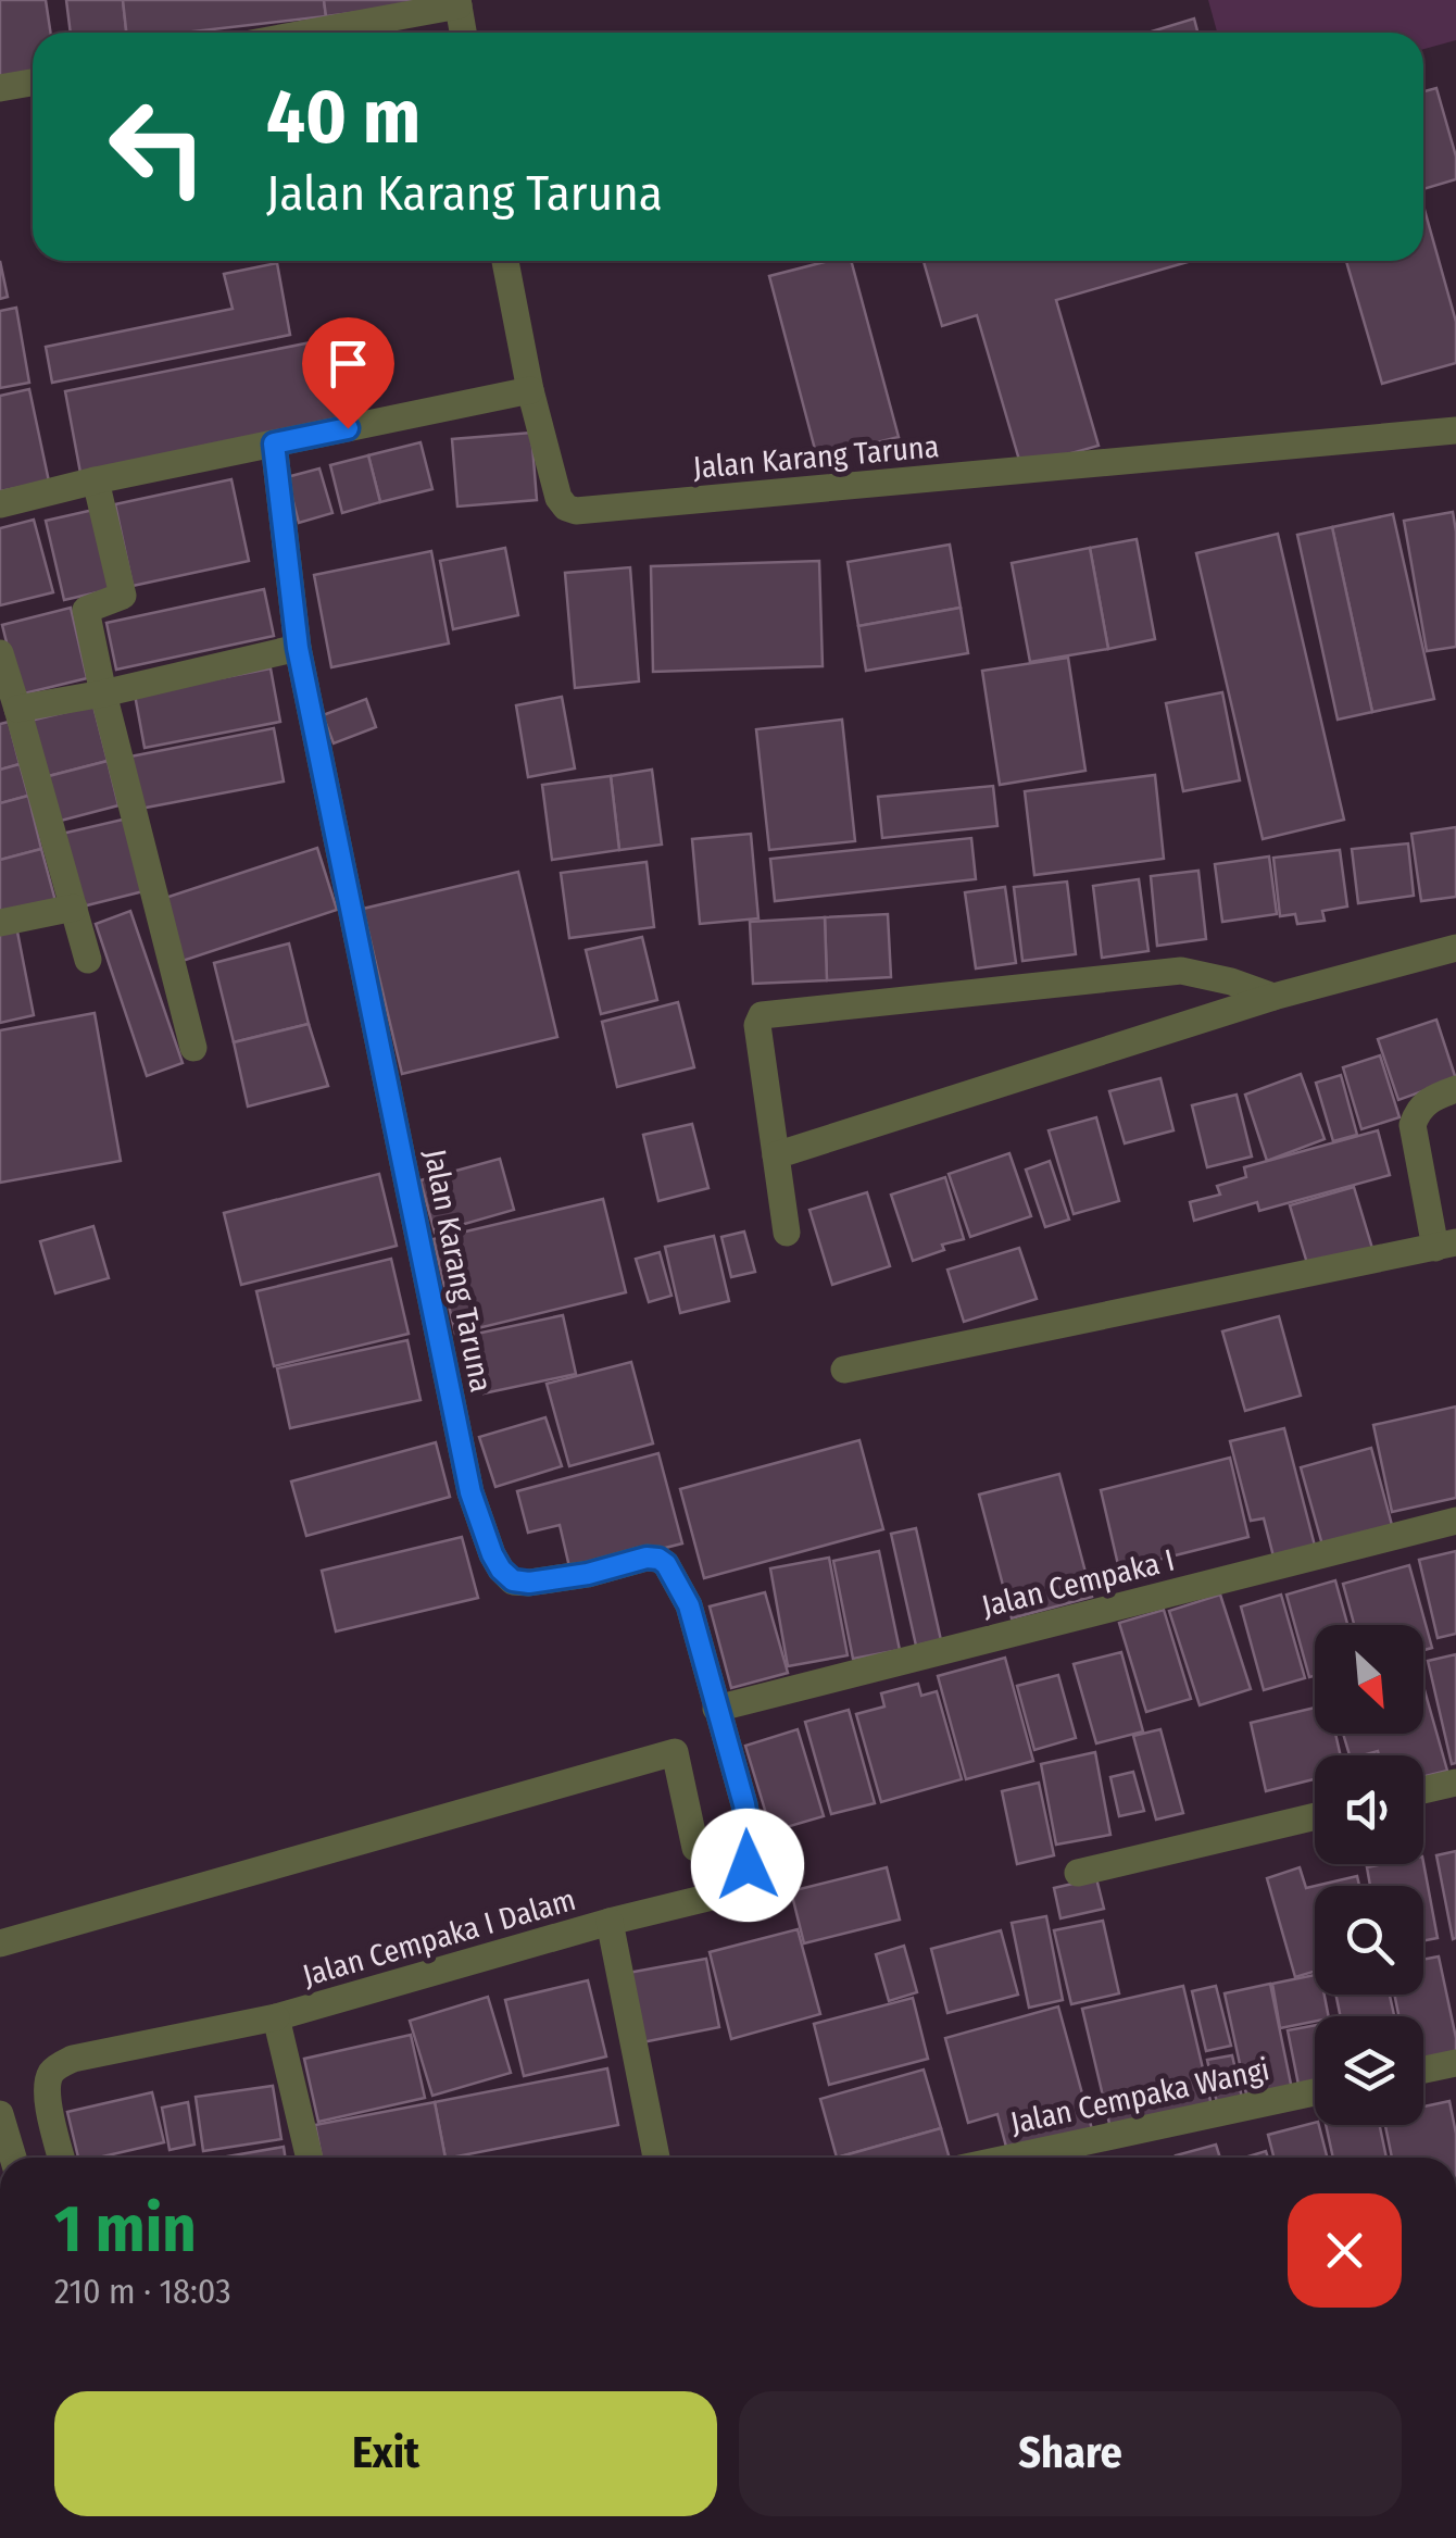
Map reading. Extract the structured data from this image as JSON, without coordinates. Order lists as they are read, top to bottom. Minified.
{"streets":{"street":["Jalan Karang Taruna","Jalan Cempaka I","Jalan Cempaka I Dalam","Jalan Cempaka Wangi"]},"crossings":[["Jalan Karang Taruna","Jalan Cempaka I"],["Jalan Karang Taruna","Jalan Cempaka I Dalam"]],"north":"bottom right","page":{"turn":["40 m","Jalan Karang Taruna"],"heading":["1 min","210 m · 18:03"],"buttons":["Exit","Share"]}}
